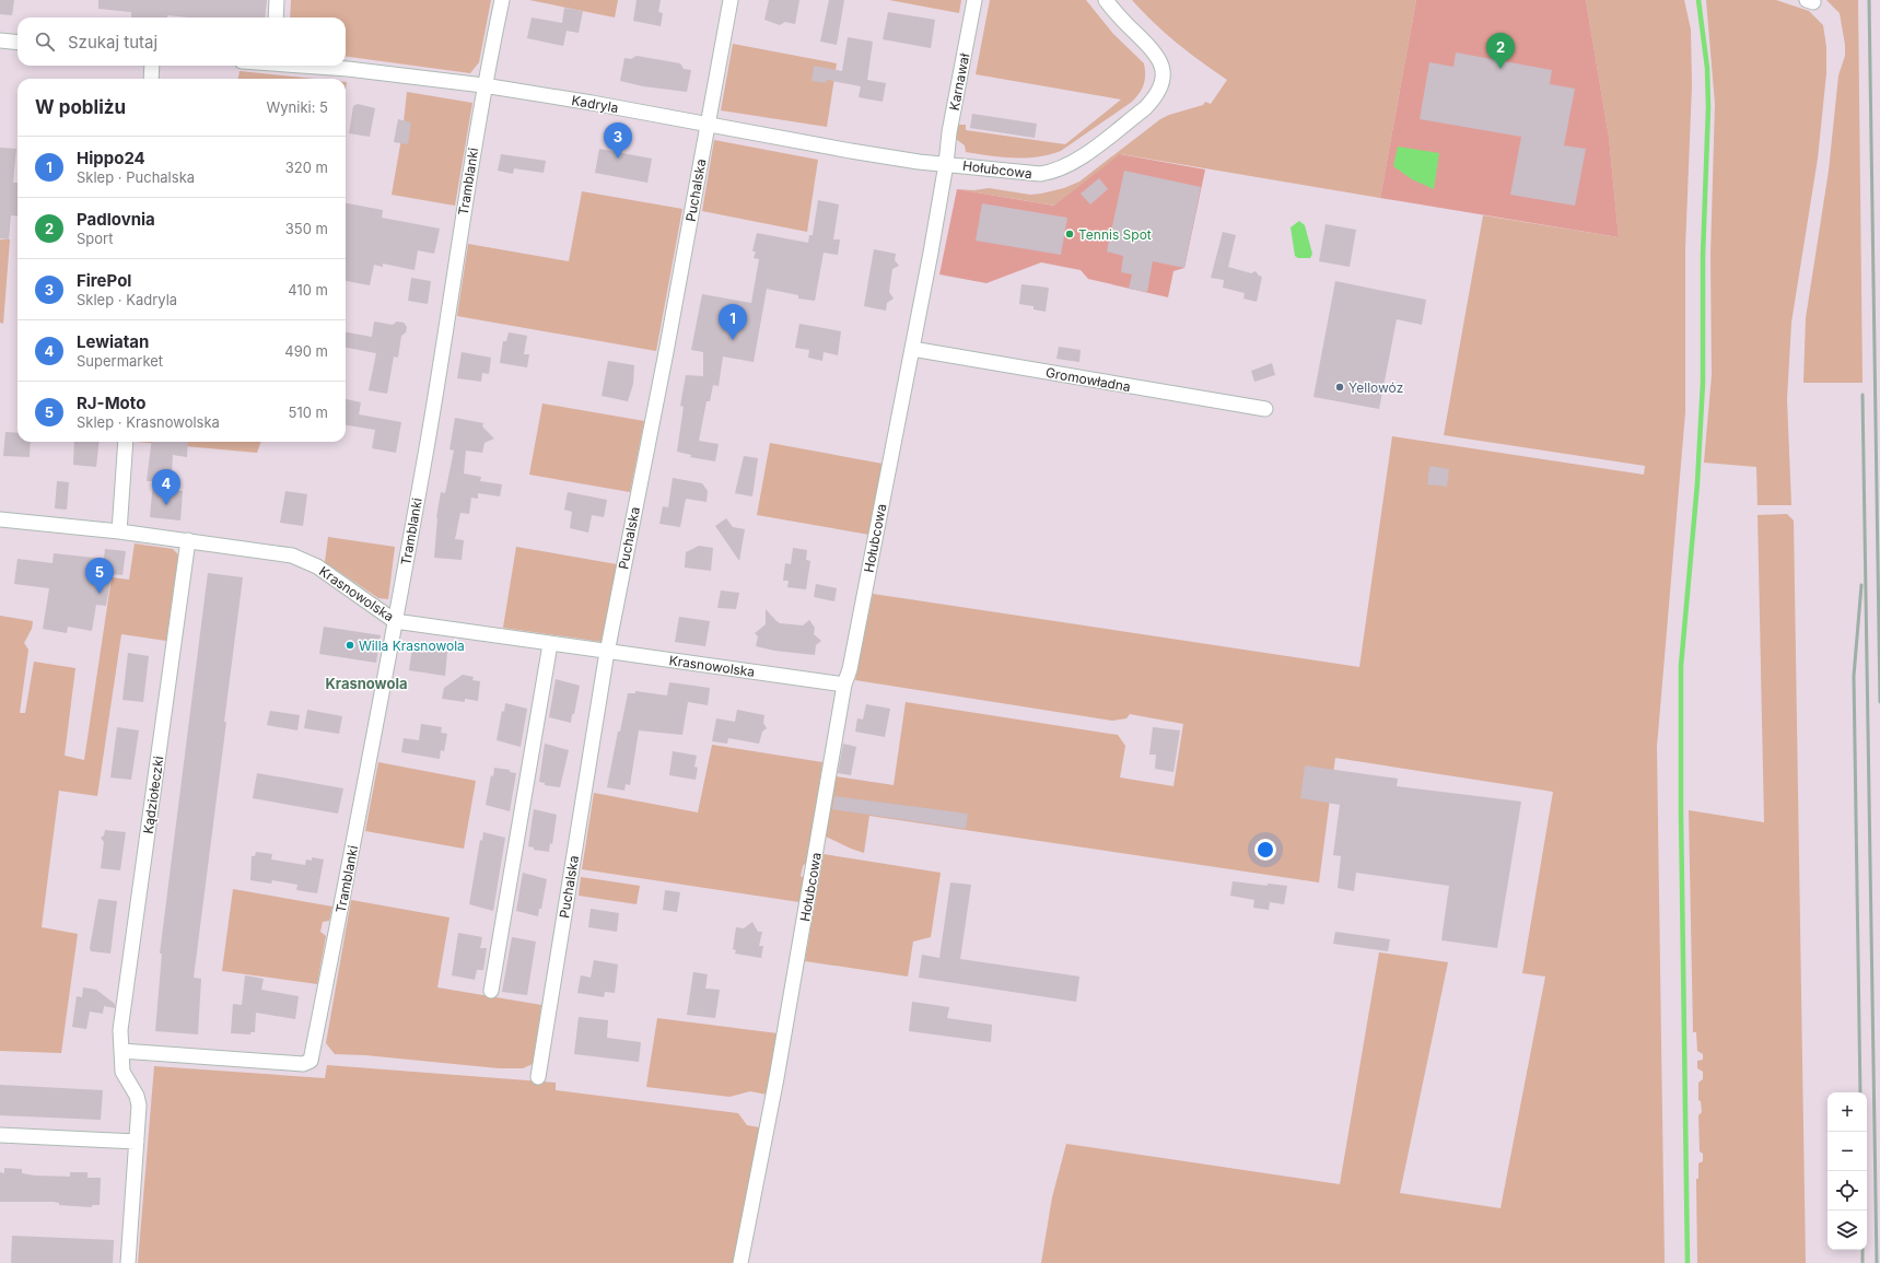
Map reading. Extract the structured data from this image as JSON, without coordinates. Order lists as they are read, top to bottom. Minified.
{"streets":{"street":["Karnawał","Kadryla","Hołubcowa","Tramblanki","Puchalska","Gromowładna","Krasnowolska","Kądziołeczki"]},"crossings":[["Karnawał","Kadryla"],["Karnawał","Hołubcowa"],["Kadryla","Hołubcowa"],["Kadryla","Tramblanki"],["Kadryla","Puchalska"],["Hołubcowa","Gromowładna"],["Hołubcowa","Krasnowolska"],["Tramblanki","Krasnowolska"],["Tramblanki","Kądziołeczki"],["Puchalska","Krasnowolska"],["Krasnowolska","Kądziołeczki"]],"districts":["Krasnowola"],"places":["Tennis Spot","Yellowóz","Willa Krasnowola"],"page":{"search":"Szukaj tutaj","pins":["2","3","1","4","5"],"heading":["W pobliżu","Wyniki: 5"],"list":[{"mark":"1","name":"Hippo24","note":"Sklep · Puchalska","value":"320 m"},{"mark":"2","name":"Padlovnia","note":"Sport","value":"350 m"},{"mark":"3","name":"FirePol","note":"Sklep · Kadryla","value":"410 m"},{"mark":"4","name":"Lewiatan","note":"Supermarket","value":"490 m"},{"mark":"5","name":"RJ-Moto","note":"Sklep · Krasnowolska","value":"510 m"}],"map_buttons":["+","−"]}}
